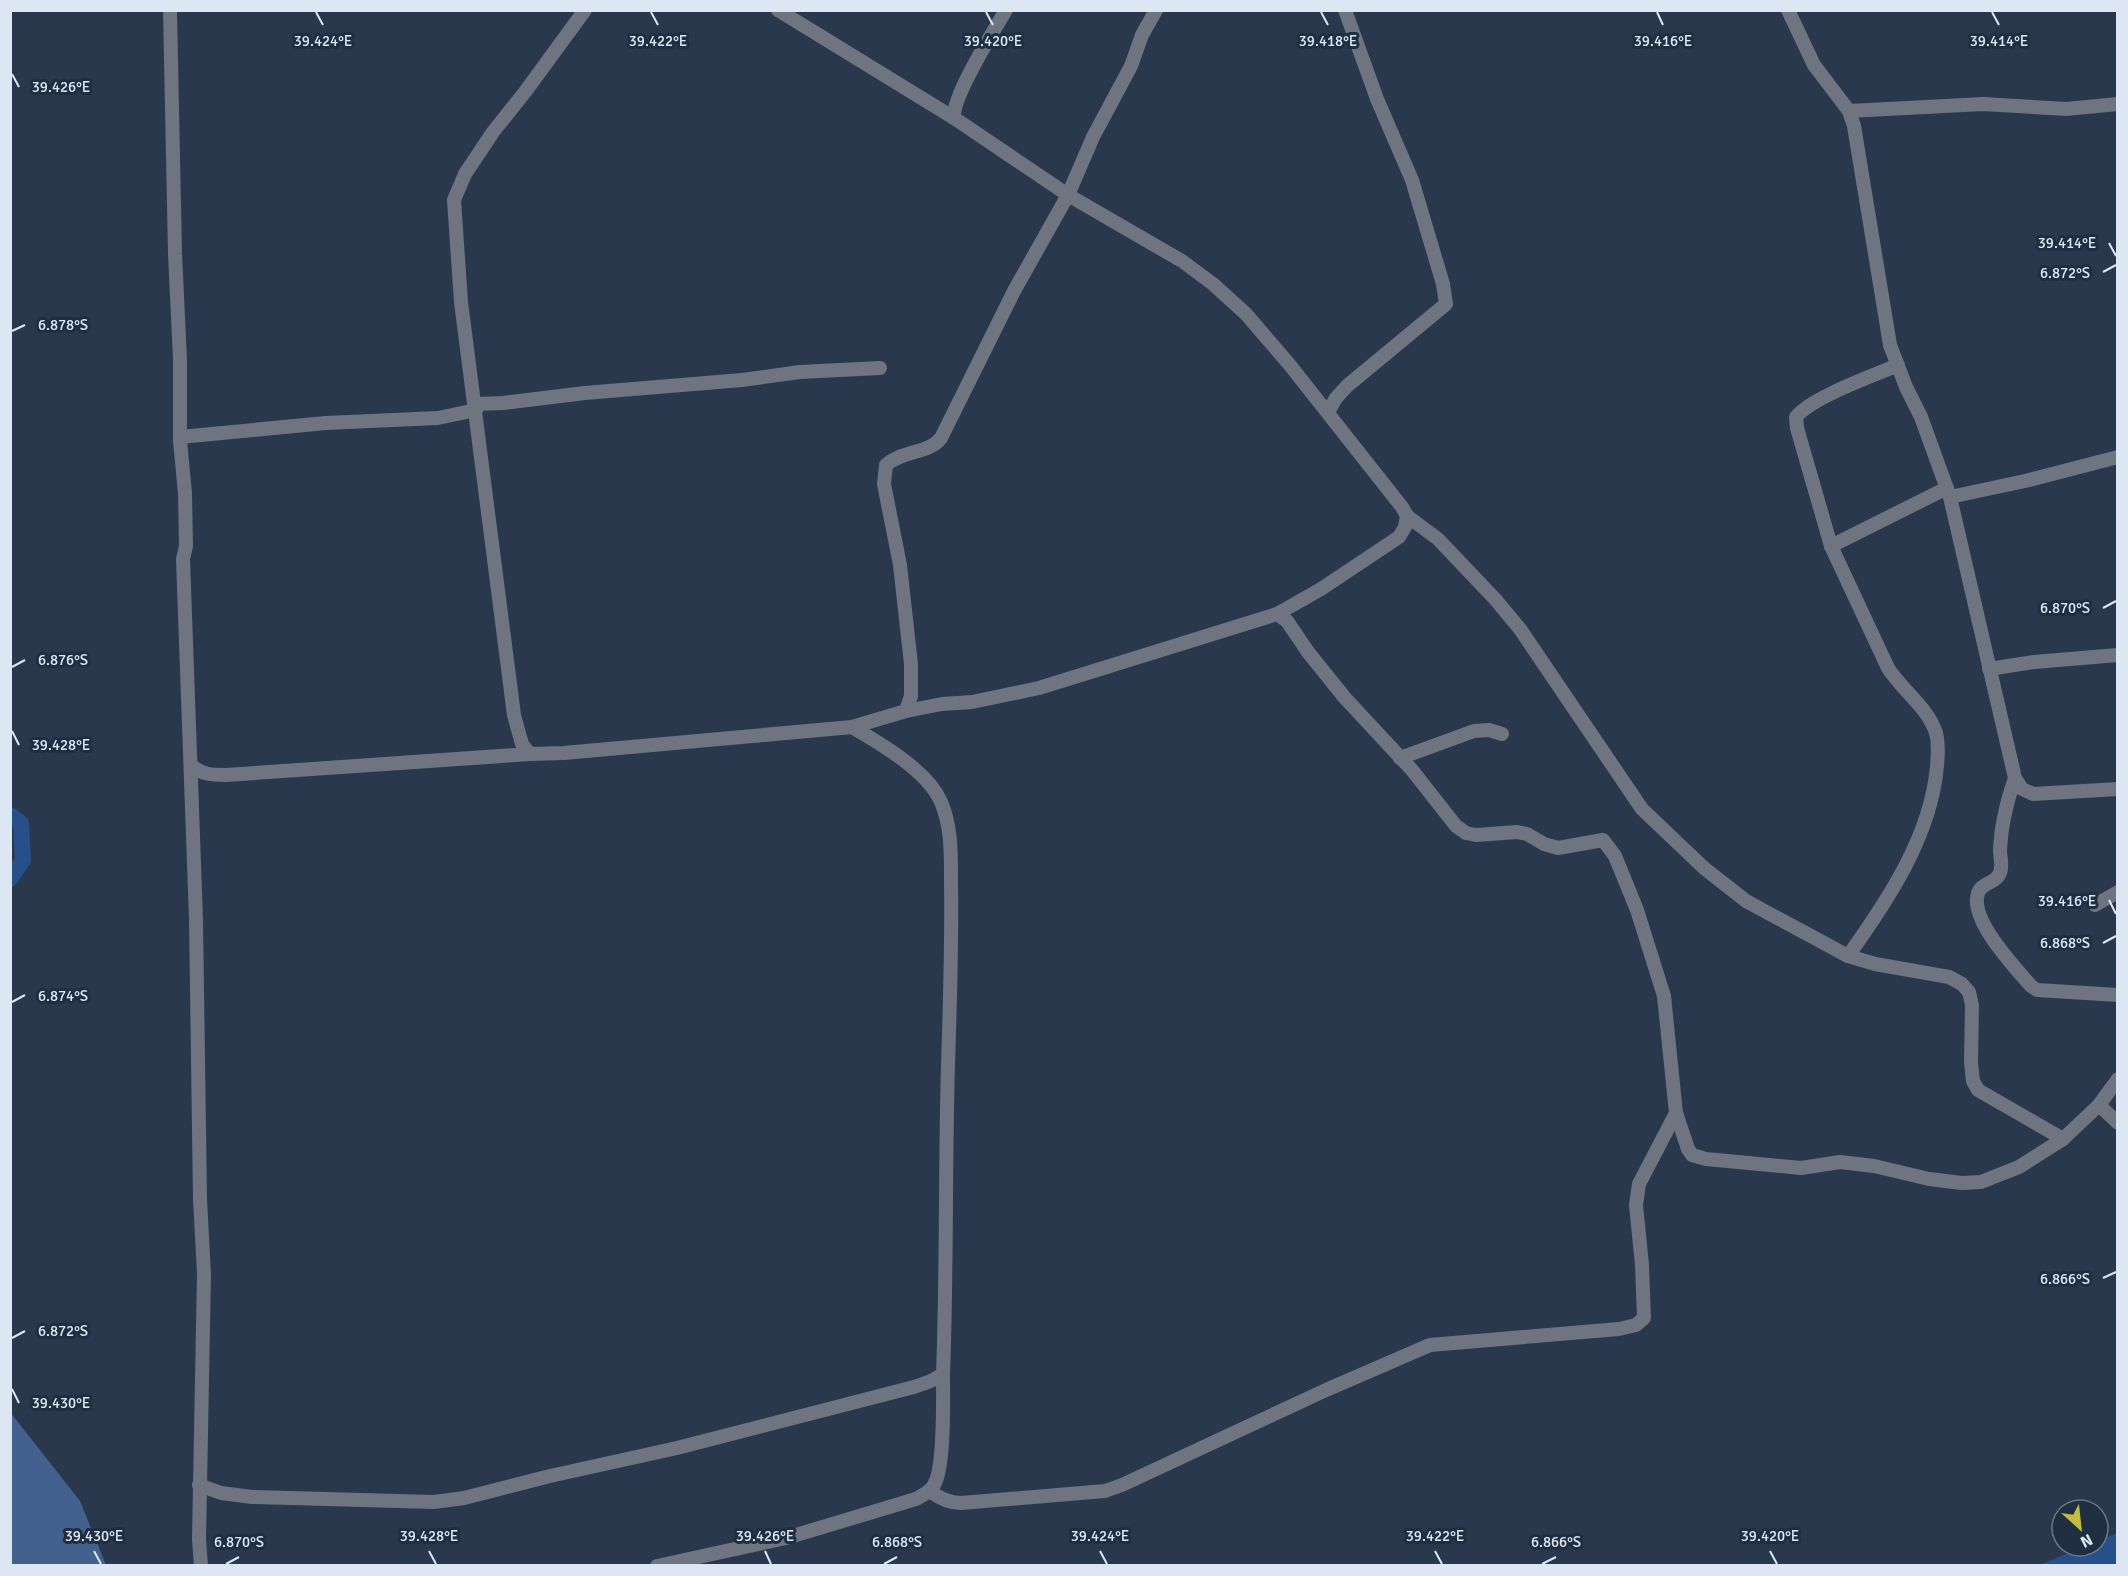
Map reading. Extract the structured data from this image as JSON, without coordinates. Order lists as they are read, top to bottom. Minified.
{"north":"bottom right","coordinates":["39.424°E","39.422°E","39.420°E","39.418°E","39.416°E","39.414°E","39.426°E","6.872°S","6.878°S","6.870°S","6.876°S","39.428°E","6.868°S","6.874°S","6.866°S","39.430°E"]}
